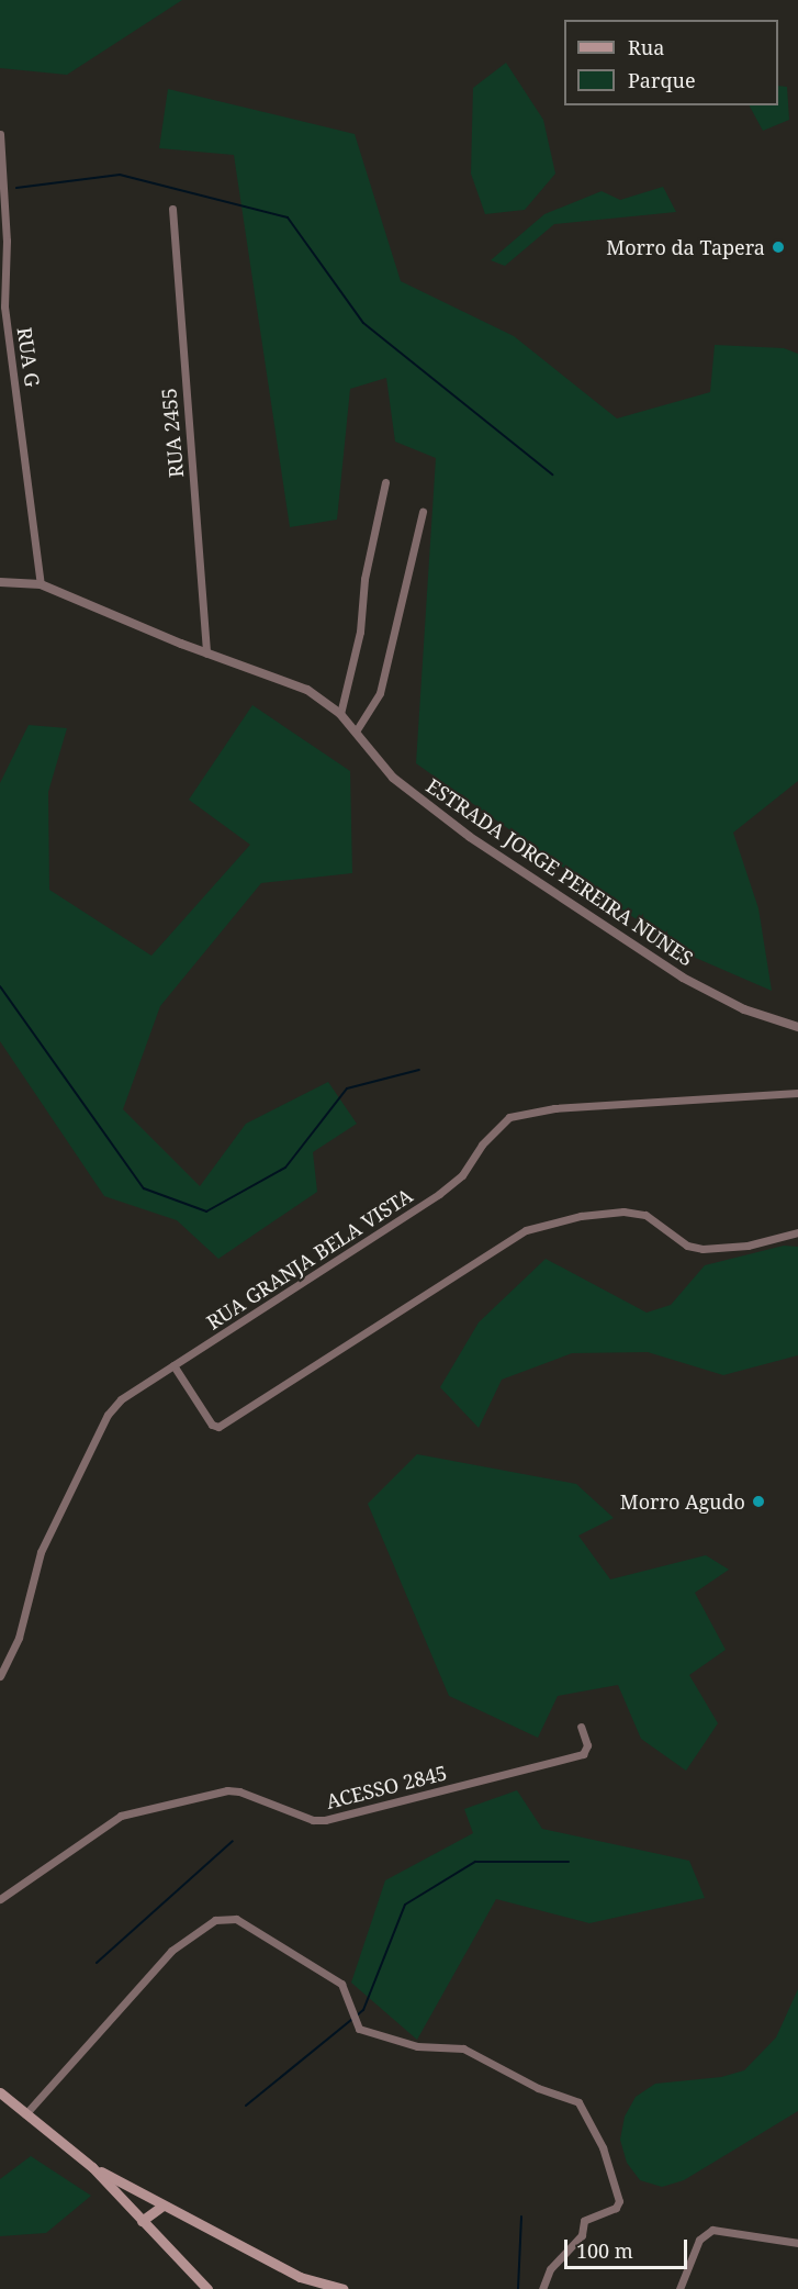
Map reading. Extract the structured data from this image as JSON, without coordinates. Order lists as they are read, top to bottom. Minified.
{"streets":{"street":["RUA G","RUA 2455","ESTRADA JORGE PEREIRA NUNES","RUA GRANJA BELA VISTA","ACESSO 2845"]},"crossings":[["RUA G","ESTRADA JORGE PEREIRA NUNES"],["RUA 2455","ESTRADA JORGE PEREIRA NUNES"]],"places":["Morro da Tapera","Morro Agudo"],"legend":["Rua","Parque"],"scale_bar":"100 m"}
